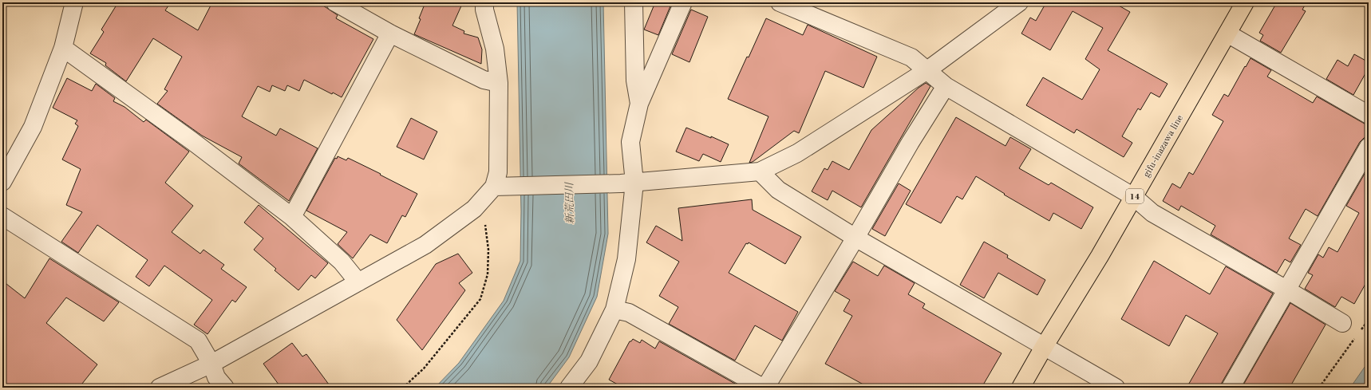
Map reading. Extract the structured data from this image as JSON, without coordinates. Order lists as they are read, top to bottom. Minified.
{"streets":{"main road":["gifu-inazawa line","14"]},"water":["新荒田川"]}
